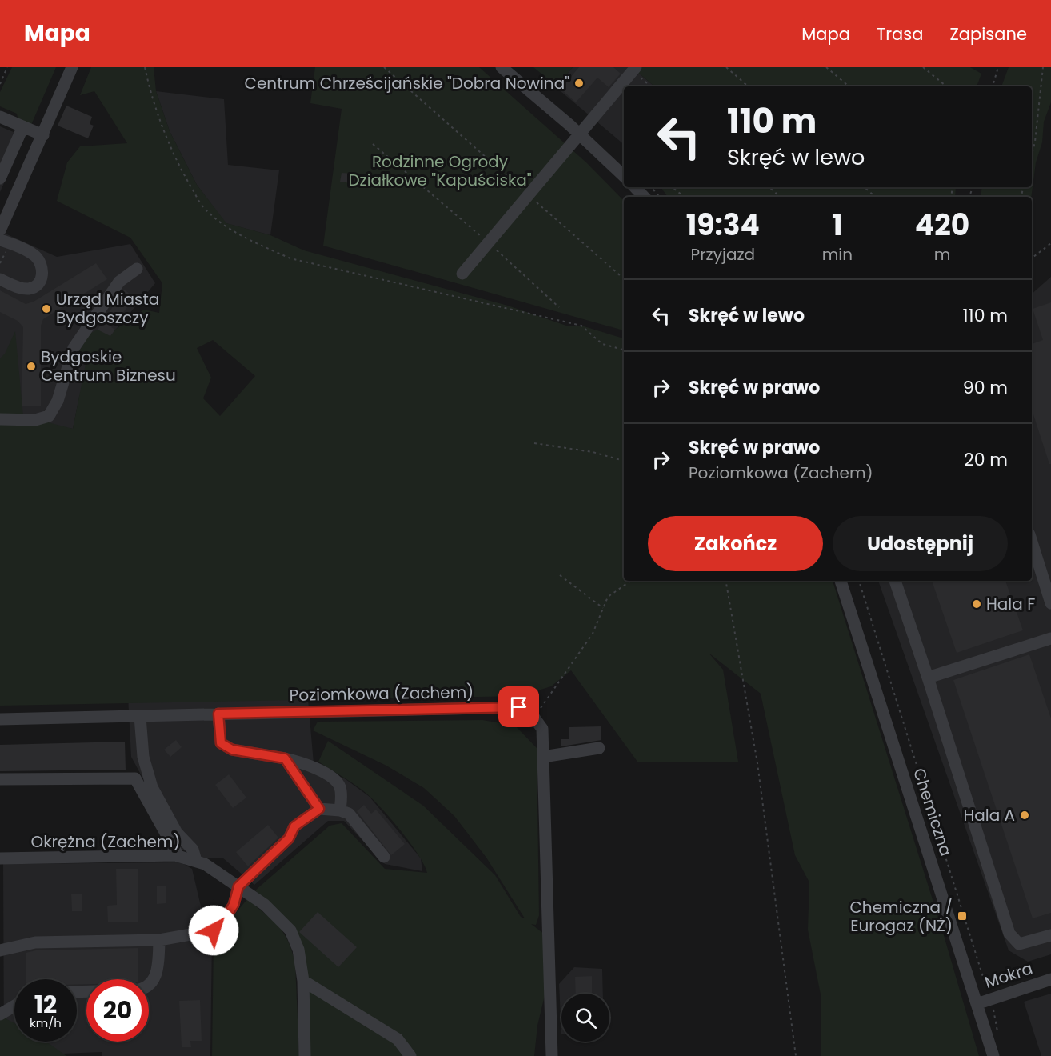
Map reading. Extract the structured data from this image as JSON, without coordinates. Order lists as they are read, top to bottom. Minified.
{"streets":{"street":["Poziomkowa (Zachem)","Chemiczna","Okrężna (Zachem)","Mokra"]},"crossings":[["Chemiczna","Mokra"]],"parks":["Rodzinne Ogrody Działkowe \"Kapuściska\""],"places":{"other":["Centrum Chrześcijańskie \"Dobra Nowina\"","Urząd Miasta Bydgoszczy","Bydgoskie Centrum Biznesu","Hala F","Hala A"],"transit":["Chemiczna / Eurogaz (NŻ)"]},"page":{"header":"Mapa","nav":["Mapa","Trasa","Zapisane"],"turn":["110 m","Skręć w lewo"],"eta":["19:34","Przyjazd","1","min","420","m"],"list":[{"name":"Skręć w lewo","value":"110 m"},{"name":"Skręć w prawo","value":"90 m"},{"name":"Skręć w prawo","note":"Poziomkowa (Zachem)","value":"20 m"}],"buttons":["Zakończ","Udostępnij"],"speed":"12 km/h","limit":"20"}}
